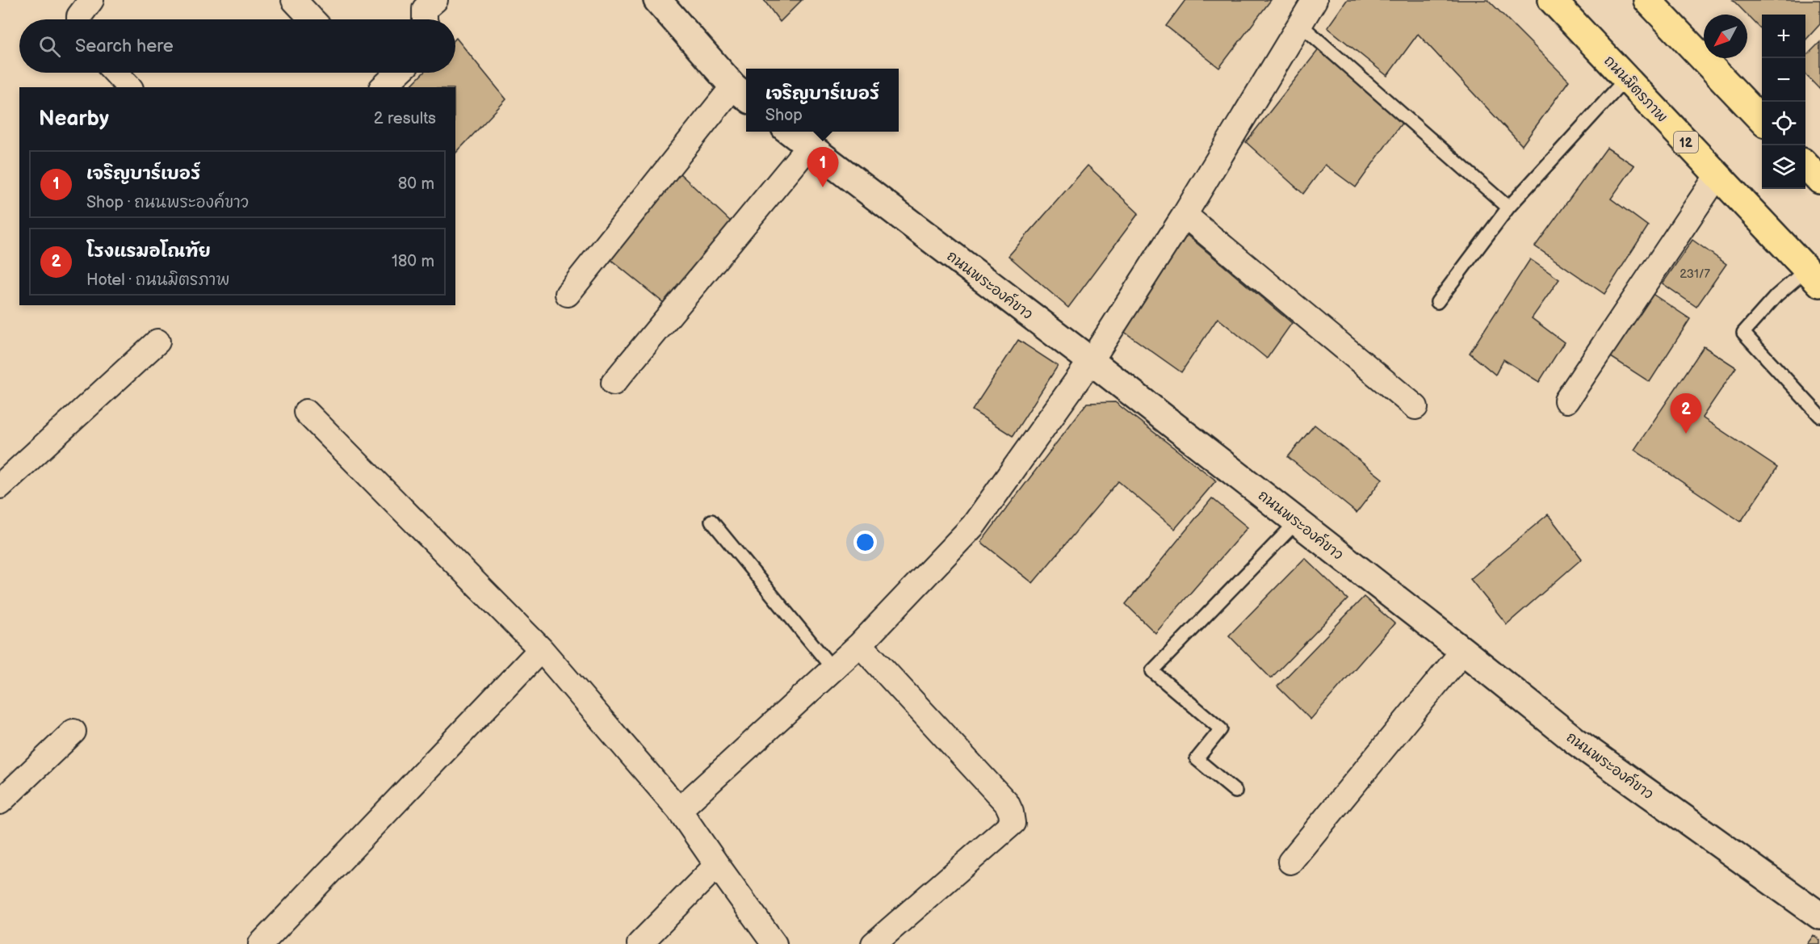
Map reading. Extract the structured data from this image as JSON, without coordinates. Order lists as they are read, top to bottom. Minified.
{"streets":{"main road":["ถนนมิตรภาพ","12"],"street":["ถนนพระองค์ขาว"]},"house_numbers":["231/7"],"north":"bottom left","page":{"map_buttons":["+","−"],"search":"Search here","popup":["เจริญบาร์เบอร์","Shop"],"heading":["Nearby","2 results"],"pins":["1","2"],"list":[{"mark":"1","name":"เจริญบาร์เบอร์","note":"Shop · ถนนพระองค์ขาว","value":"80 m"},{"mark":"2","name":"โรงแรมอโณทัย","note":"Hotel · ถนนมิตรภาพ","value":"180 m"}]}}
